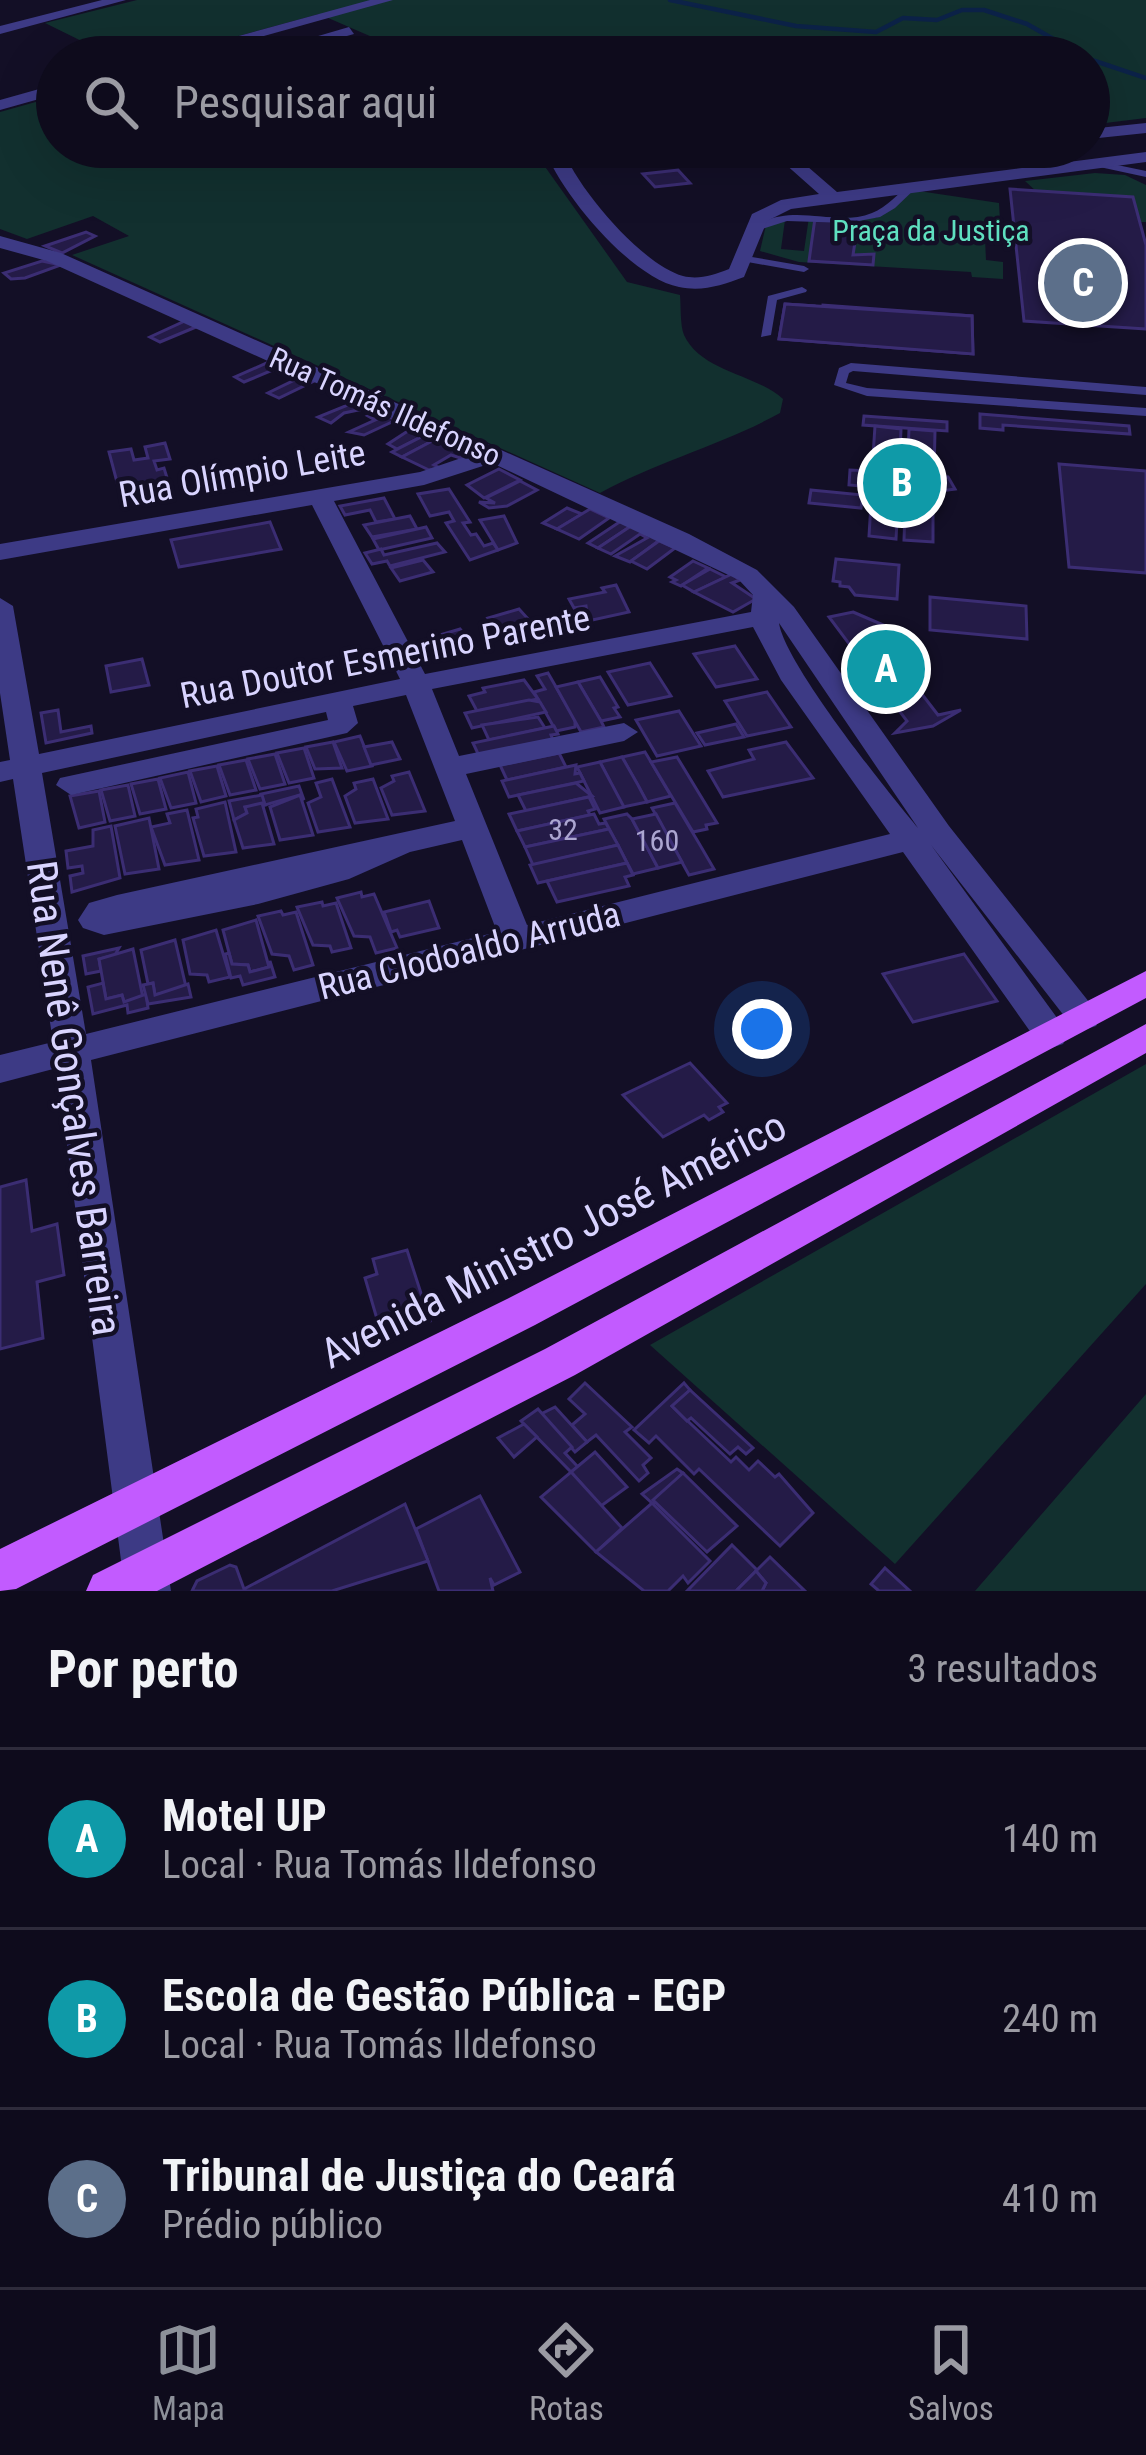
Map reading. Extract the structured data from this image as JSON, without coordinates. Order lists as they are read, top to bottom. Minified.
{"streets":{"main road":["Avenida Ministro José Américo"],"street":["Rua Tomás Ildefonso","Rua Olímpio Leite","Rua Doutor Esmerino Parente","Rua Clodoaldo Arruda","Rua Nenê Gonçalves Barreira"]},"crossings":[["Rua Tomás Ildefonso","Rua Olímpio Leite"],["Rua Tomás Ildefonso","Rua Doutor Esmerino Parente"],["Rua Doutor Esmerino Parente","Rua Nenê Gonçalves Barreira"],["Rua Clodoaldo Arruda","Rua Nenê Gonçalves Barreira"],["Rua Nenê Gonçalves Barreira","Avenida Ministro José Américo"]],"parks":["Praça da Justiça"],"house_numbers":["32","160"],"page":{"search":"Pesquisar aqui","pins":["C","B","A"],"heading":["Por perto","3 resultados"],"list":[{"mark":"A","name":"Motel UP","note":"Local · Rua Tomás Ildefonso","value":"140 m"},{"mark":"B","name":"Escola de Gestão Pública - EGP","note":"Local · Rua Tomás Ildefonso","value":"240 m"},{"mark":"C","name":"Tribunal de Justiça do Ceará","note":"Prédio público","value":"410 m"}],"nav":["Mapa","Rotas","Salvos"]}}
